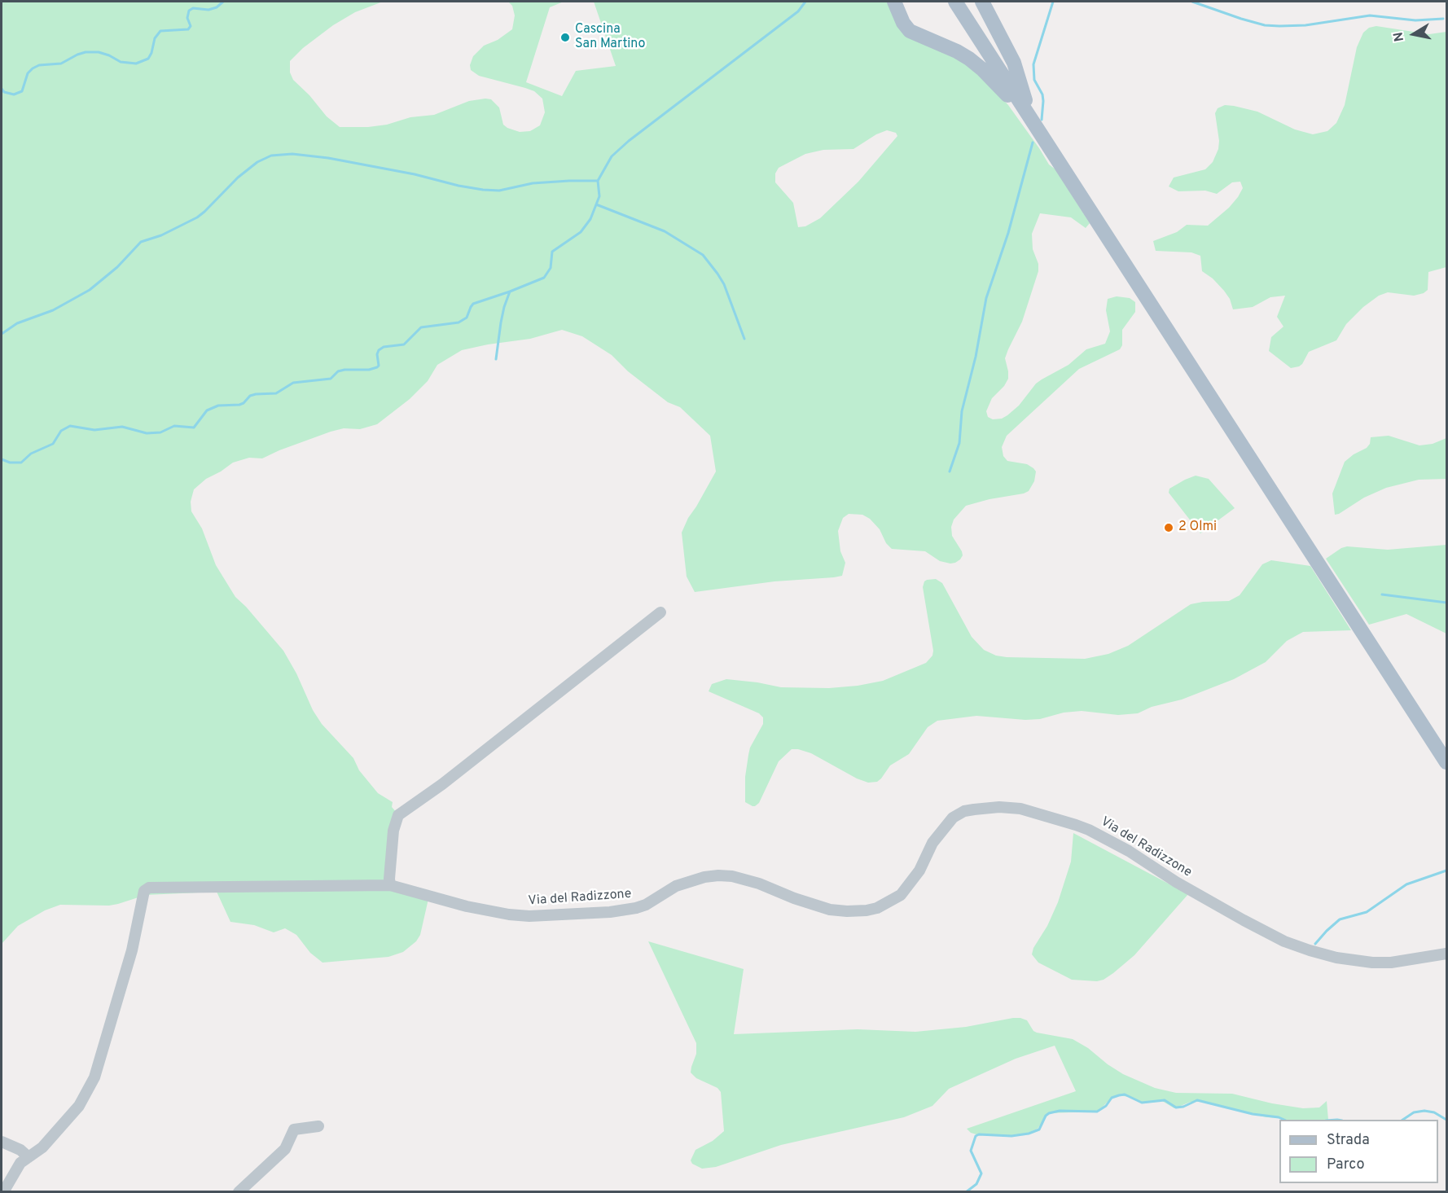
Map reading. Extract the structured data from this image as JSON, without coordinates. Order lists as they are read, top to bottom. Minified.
{"streets":{"street":["Via del Radizzone"]},"places":["Cascina San Martino","2 Olmi"],"legend":["Strada","Parco"],"north":"left"}
